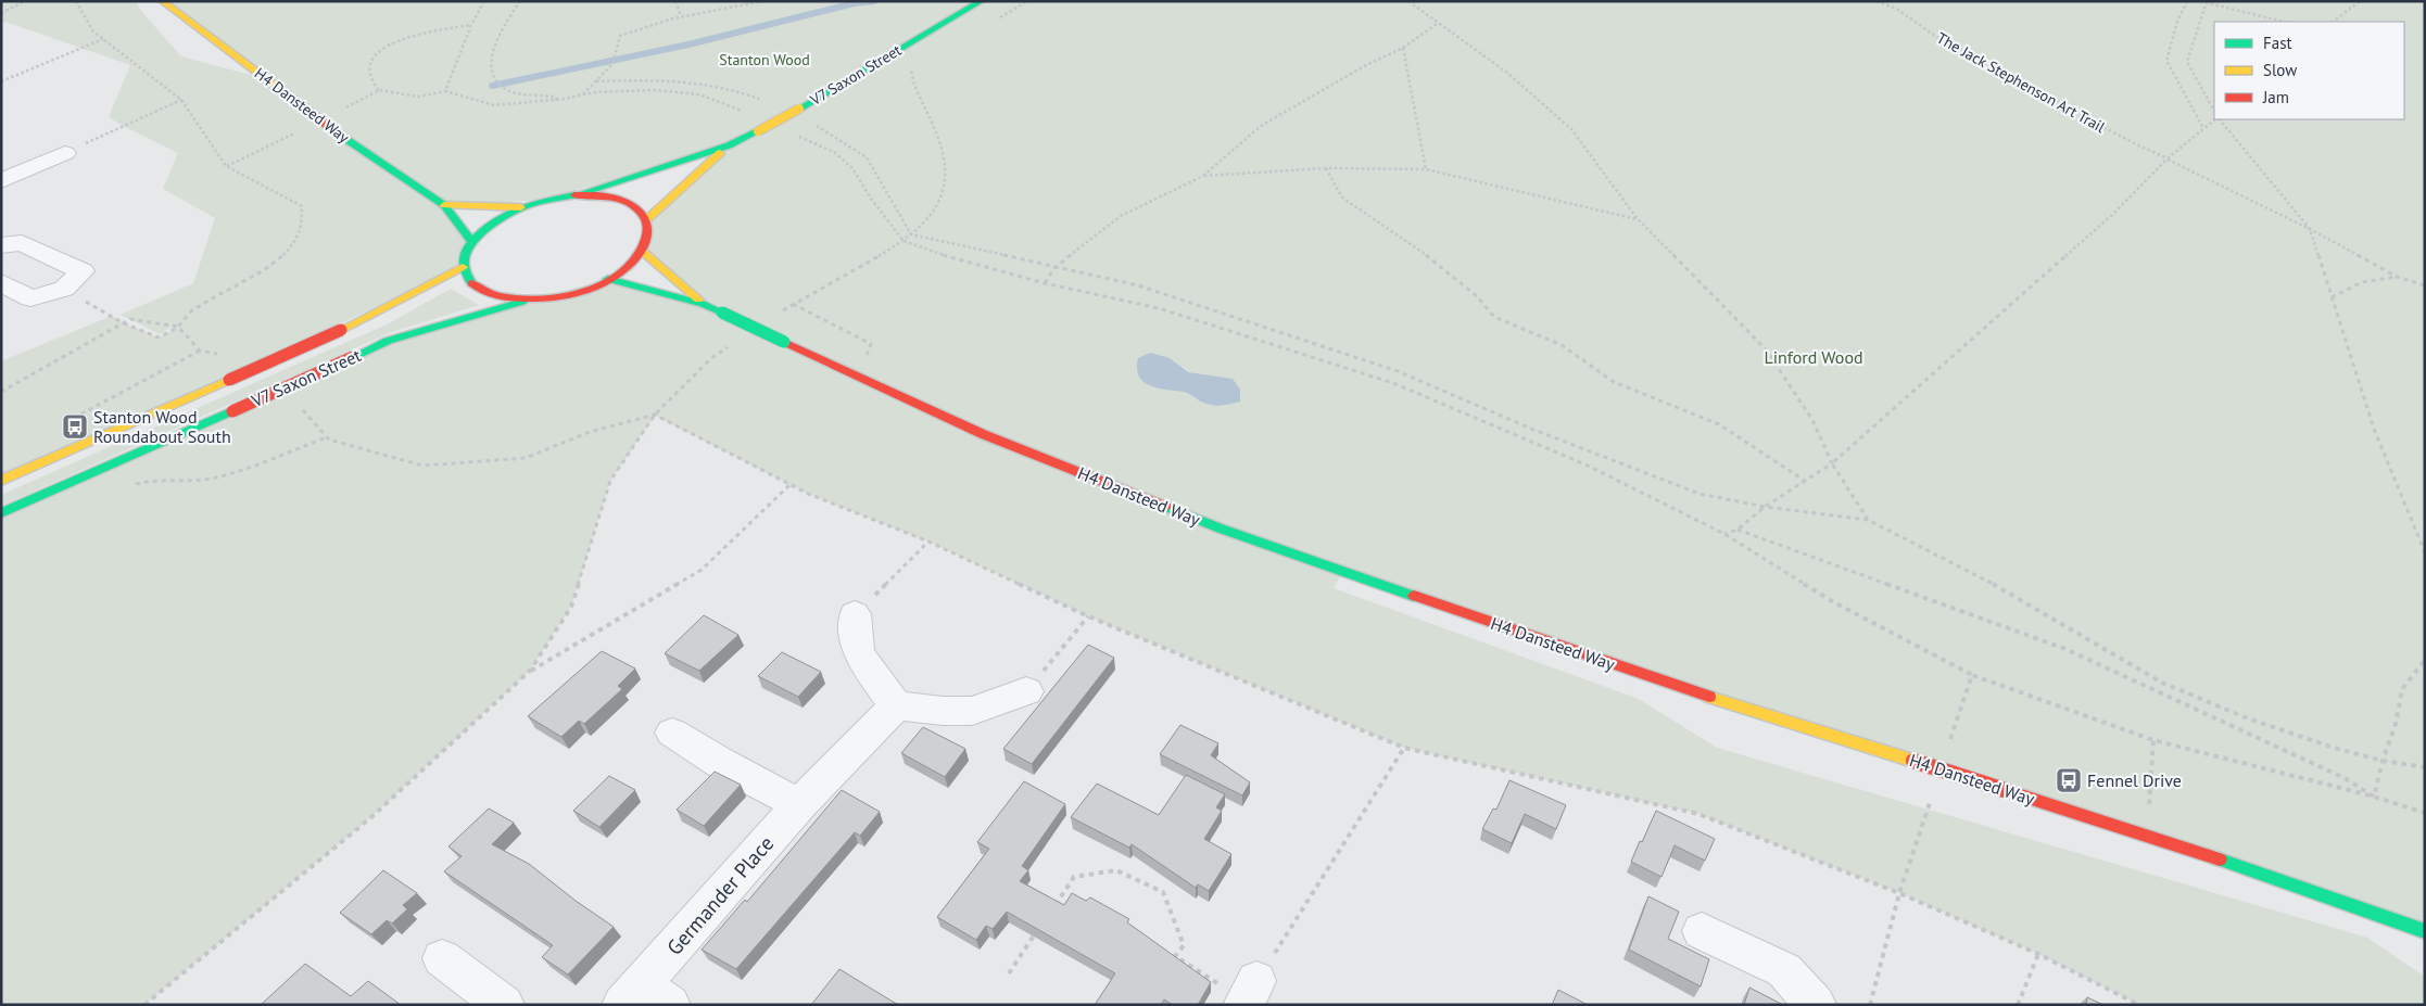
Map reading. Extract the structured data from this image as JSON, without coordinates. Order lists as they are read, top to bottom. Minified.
{"streets":{"street":["V7 Saxon Street","H4 Dansteed Way","Germander Place"],"path":["The Jack Stephenson Art Trail"]},"parks":["Stanton Wood","Linford Wood"],"places":{"bus stop":["Stanton Wood Roundabout South","Fennel Drive"]},"legend":["Fast","Slow","Jam"]}
